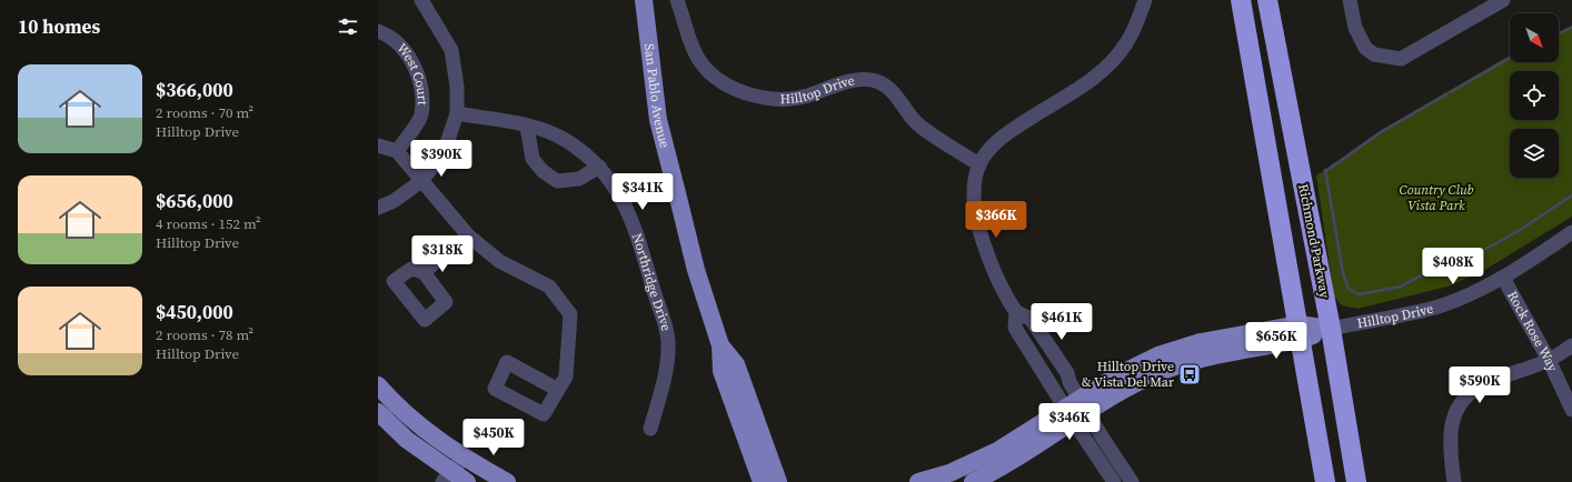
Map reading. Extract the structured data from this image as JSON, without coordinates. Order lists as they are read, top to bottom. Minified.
{"streets":{"highway":["Richmond Parkway"],"main road":["Hilltop Drive","San Pablo Avenue"],"street":["West Court","Northridge Drive","Rock Rose Way"]},"crossings":[["Hilltop Drive","Richmond Parkway"],["Hilltop Drive","Rock Rose Way"]],"parks":["Country Club Vista Park"],"places":{"bus stop":["Hilltop Drive & Vista Del Mar"]},"north":"bottom right","page":{"heading":"10 homes","list":[{"name":"$366,000","note":"2 rooms · 70 m² · Hilltop Drive"},{"name":"$656,000","note":"4 rooms · 152 m² · Hilltop Drive"},{"name":"$450,000","note":"2 rooms · 78 m² · Hilltop Drive"}],"price":["$390K","$341K","$366K","$318K","$408K","$461K","$656K","$590K","$346K","$450K"]}}
